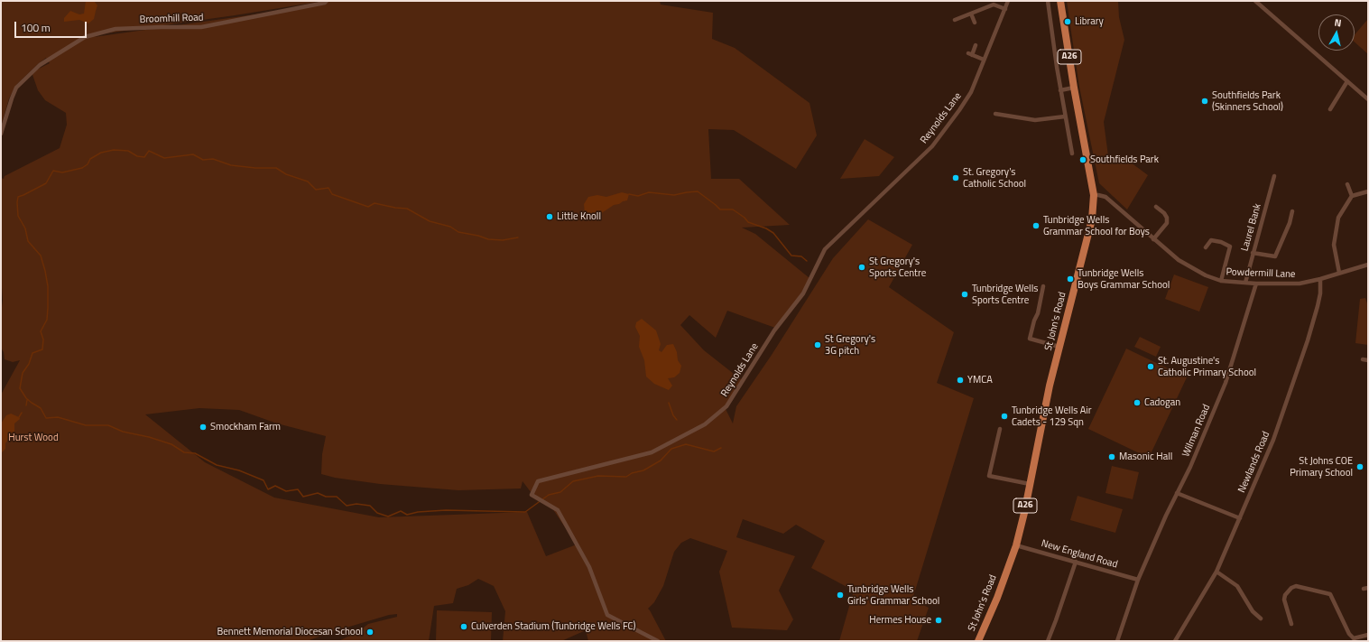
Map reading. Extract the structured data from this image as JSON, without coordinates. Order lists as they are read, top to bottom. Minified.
{"streets":{"highway":["A26","St John's Road"],"street":["Broomhill Road","Reynolds Lane","Laurel Bank","Powdermill Lane","Wilman Road","Newlands Road","New England Road"]},"crossings":[["Laurel Bank","Powdermill Lane"],["Powdermill Lane","St John's Road"],["Powdermill Lane","Wilman Road"],["Powdermill Lane","Newlands Road"],["St John's Road","New England Road"],["Wilman Road","New England Road"]],"parks":["Hurst Wood"],"places":["Library","Southfields Park (Skinners School)","Southfields Park","St. Gregory's Catholic School","Little Knoll","Tunbridge Wells Grammar School for Boys","St Gregory's Sports Centre","Tunbridge Wells Boys Grammar School","Tunbridge Wells Sports Centre","St Gregory's 3G pitch","St. Augustine's Catholic Primary School","YMCA","Cadogan","Tunbridge Wells Air Cadets - 129 Sqn","Smockham Farm","Masonic Hall","St Johns COE Primary School","Tunbridge Wells Girls' Grammar School","Hermes House","Culverden Stadium (Tunbridge Wells FC)","Bennett Memorial Diocesan School"],"scale_bar":"100 m","north":"top"}
